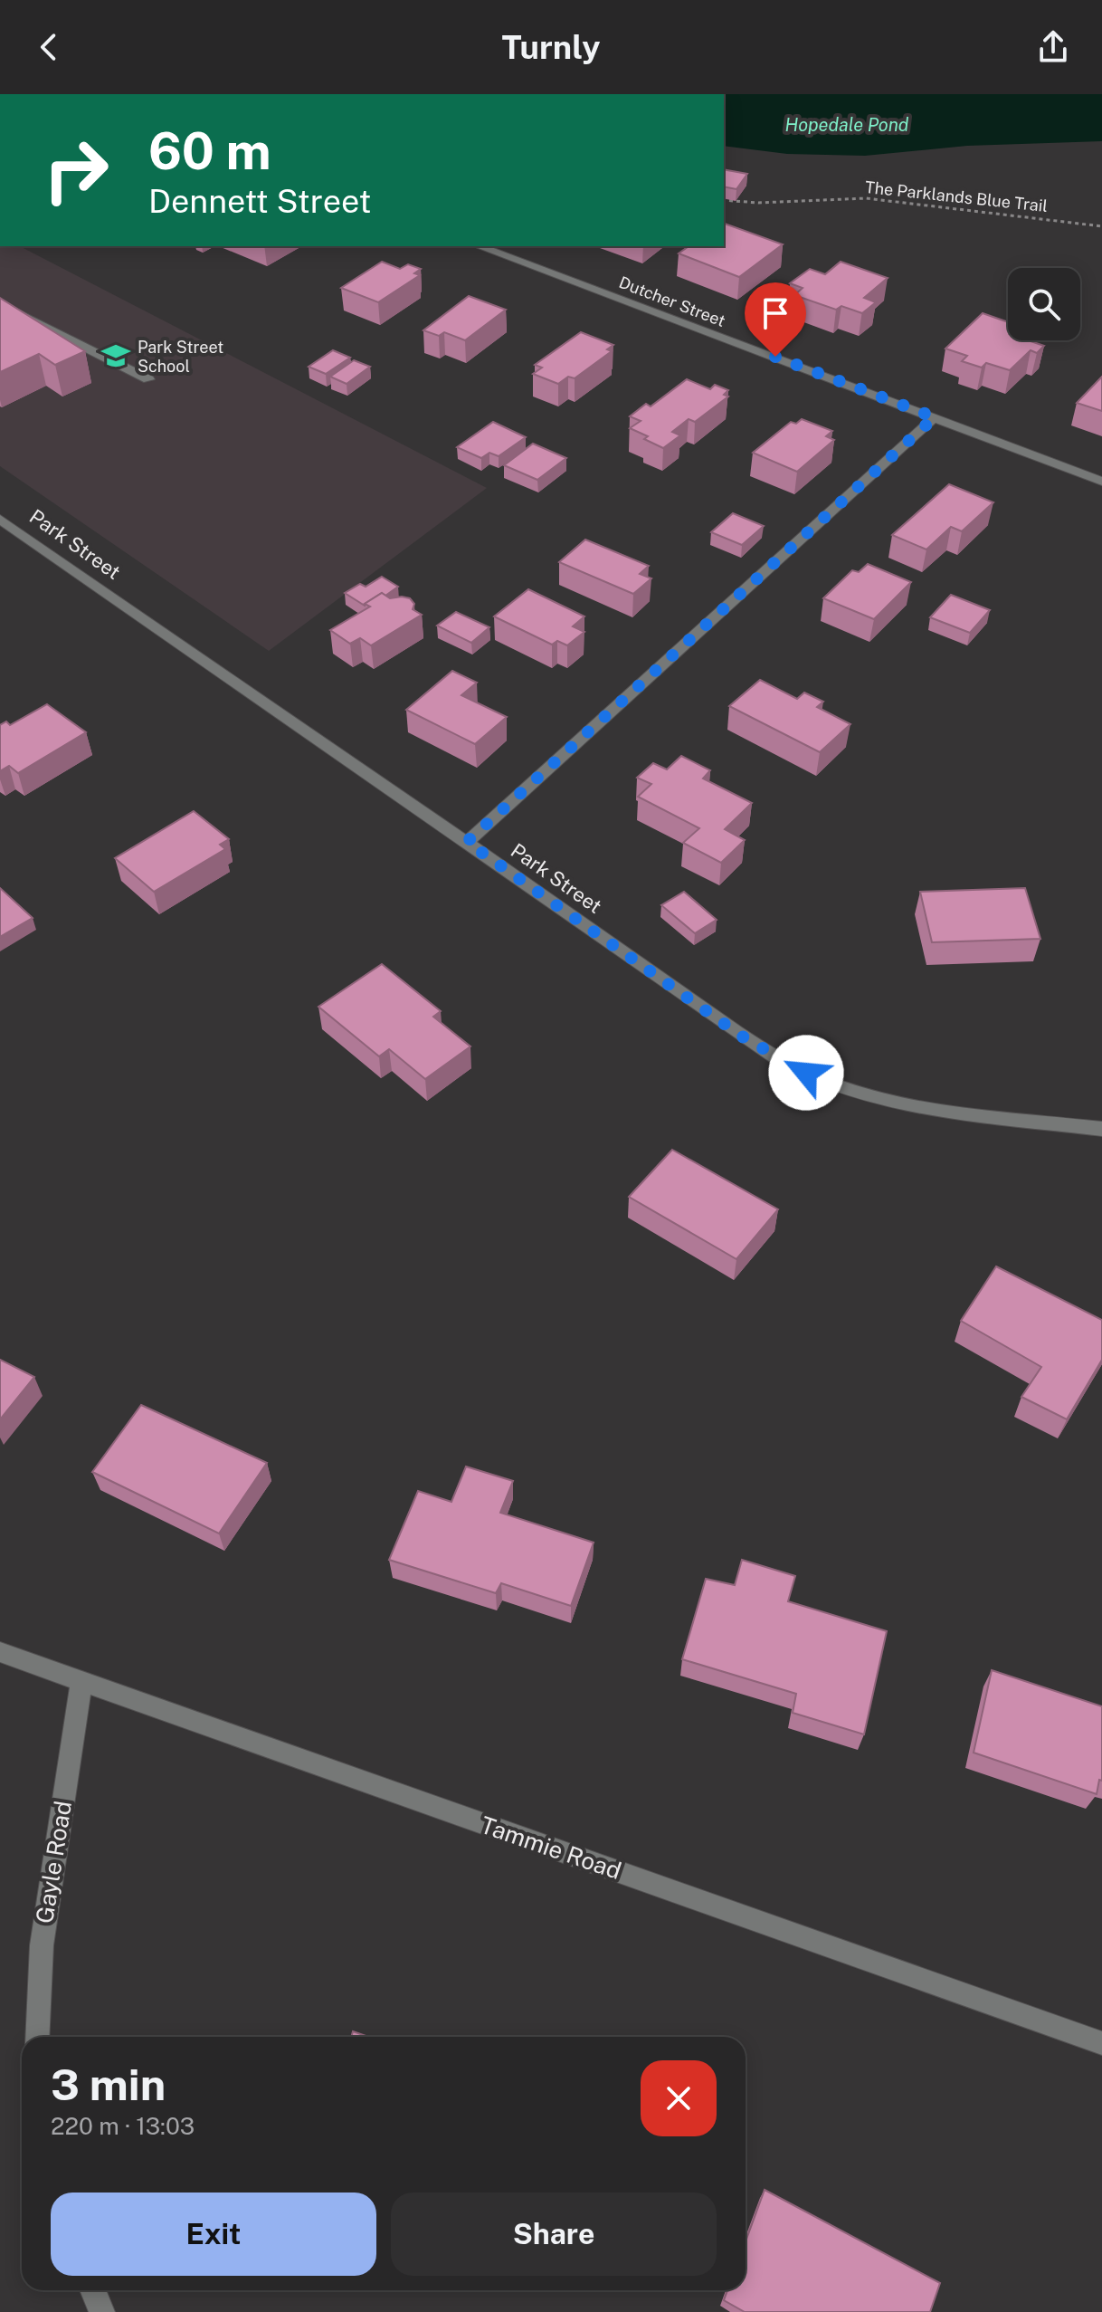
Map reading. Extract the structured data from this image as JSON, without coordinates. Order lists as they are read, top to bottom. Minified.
{"streets":{"street":["Dutcher Street","Park Street","Tammie Road","Gayle Road"],"path":["The Parklands Blue Trail"]},"crossings":[["Tammie Road","Gayle Road"]],"water":["Hopedale Pond"],"places":{"school or university":["Park Street School"]},"page":{"header":"Turnly","turn":["60 m","Dennett Street"],"heading":["3 min","220 m · 13:03"],"buttons":["Exit","Share"]}}
